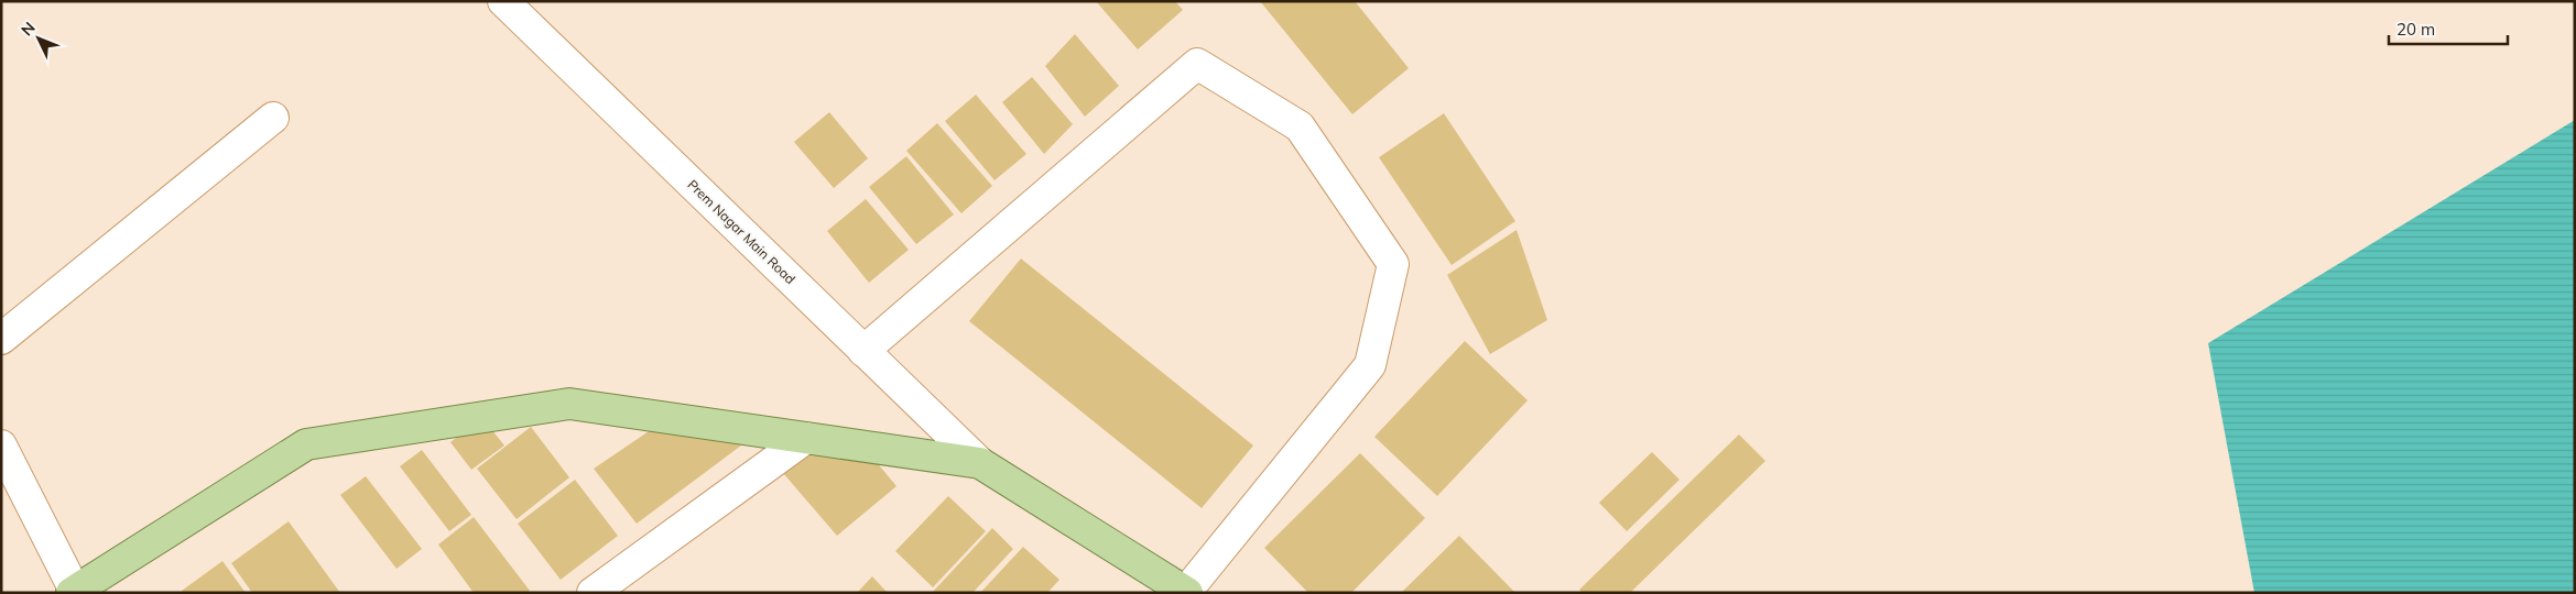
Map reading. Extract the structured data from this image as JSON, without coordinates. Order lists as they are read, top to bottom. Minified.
{"streets":{"street":["Prem Nagar Main Road"]},"scale_bar":"20 m","north":"top left"}
